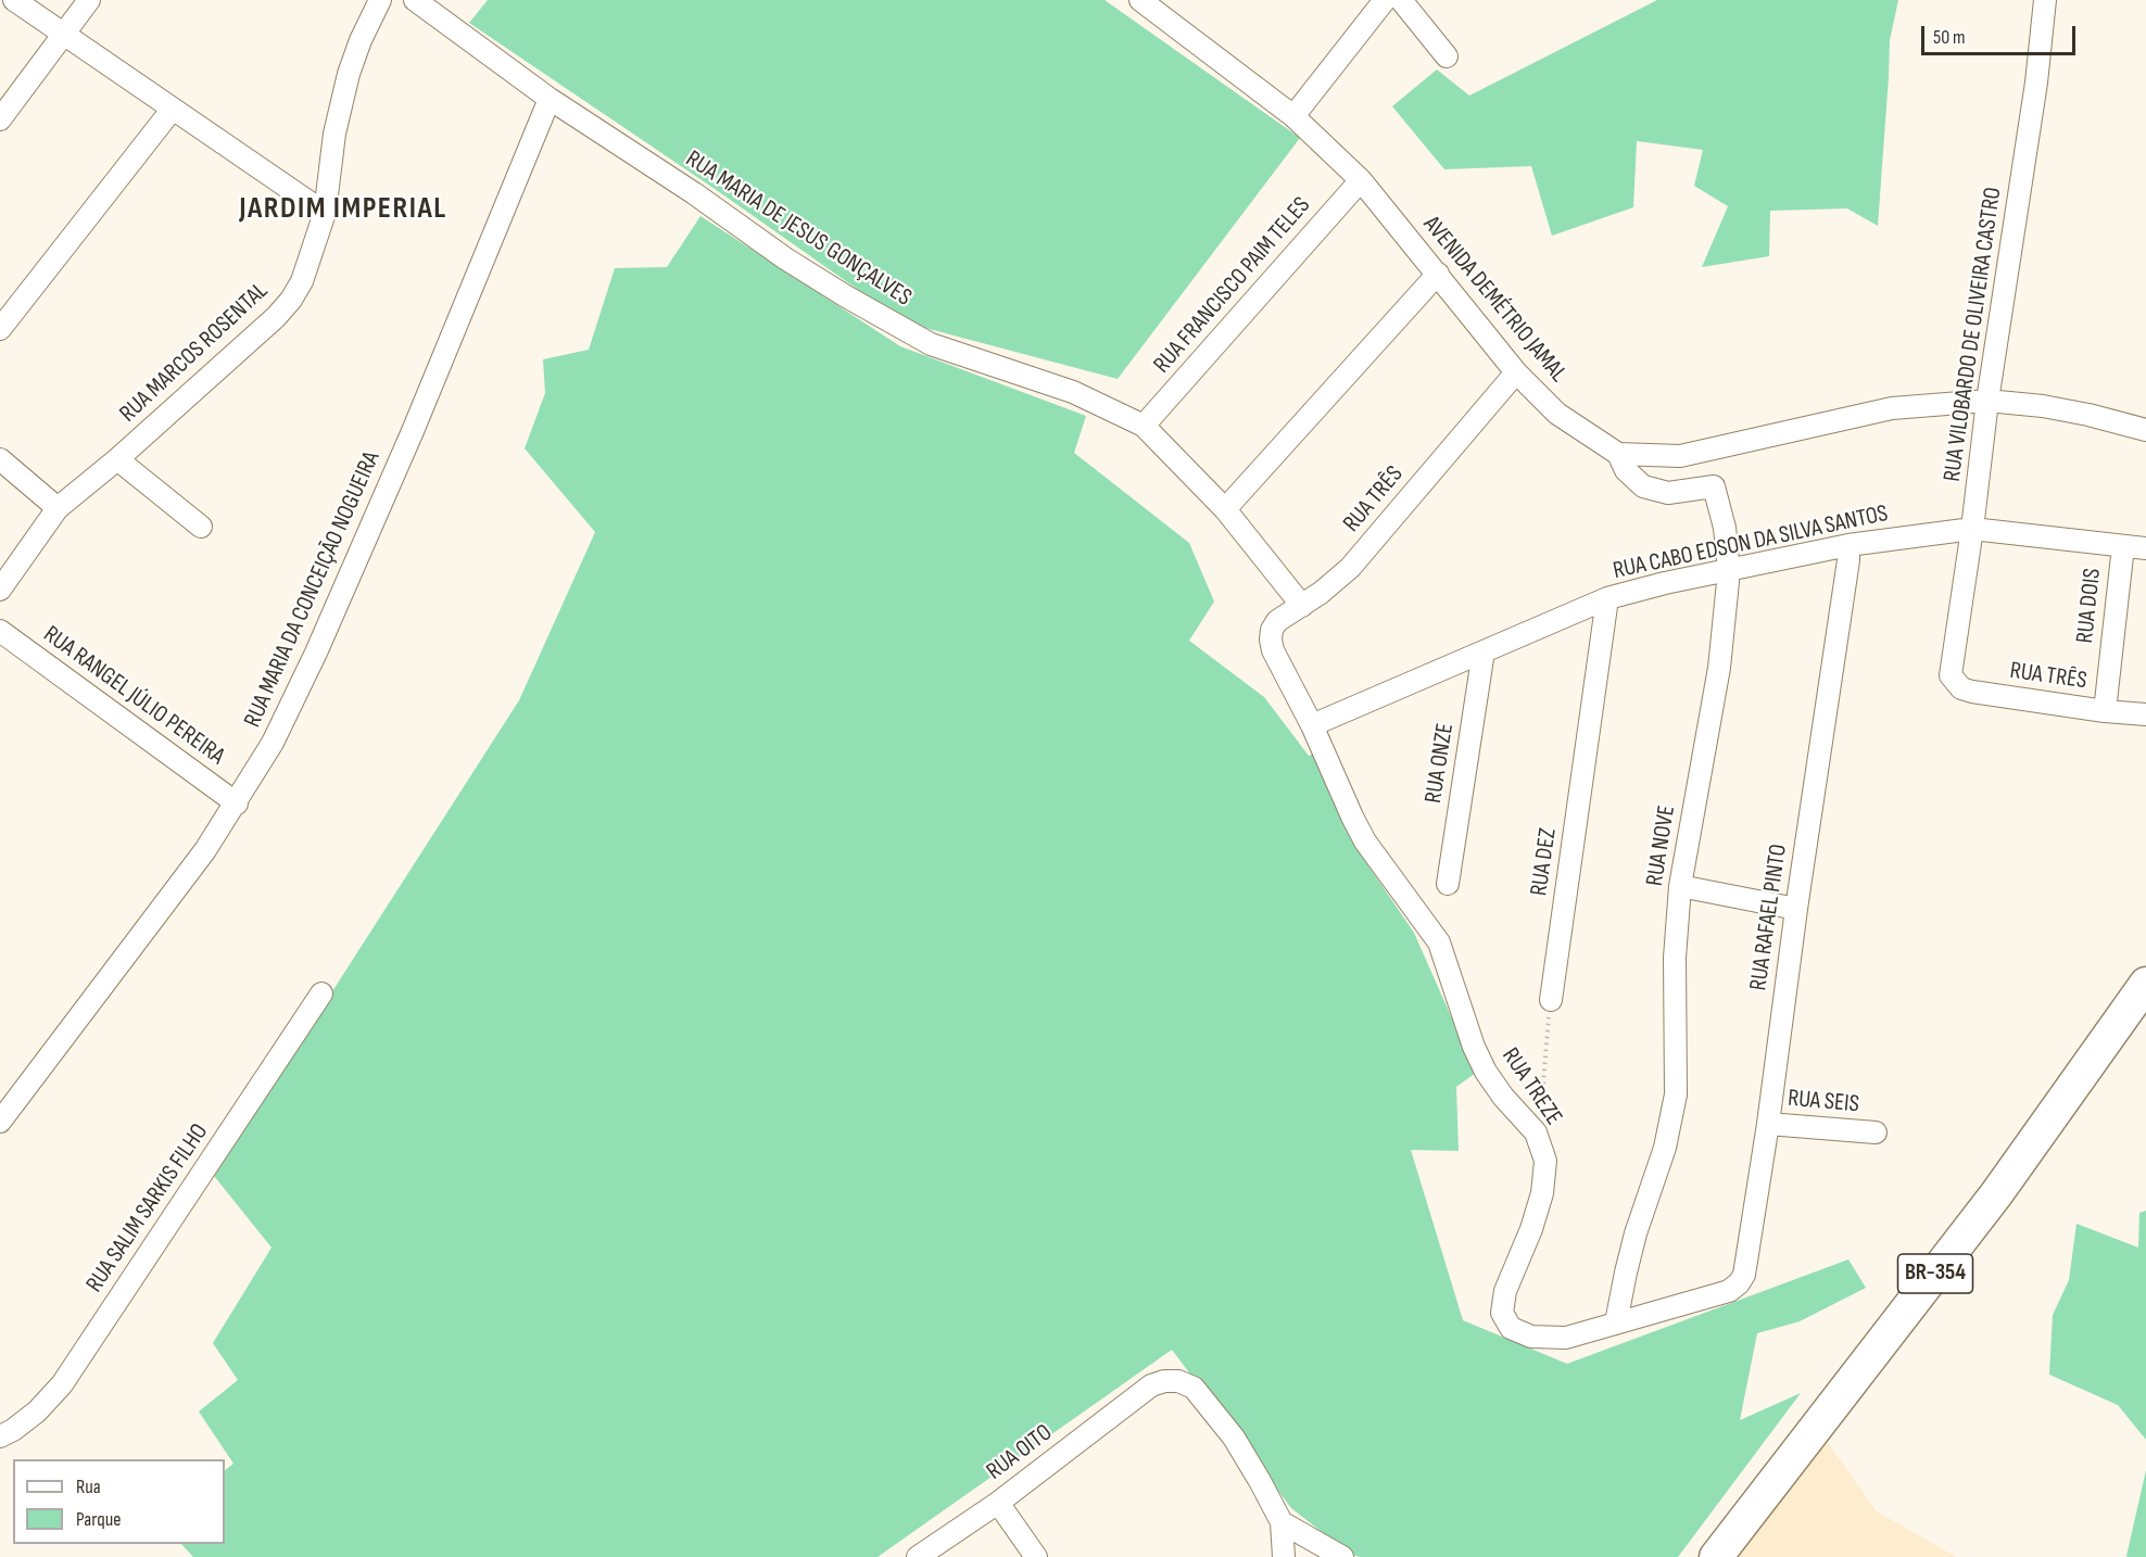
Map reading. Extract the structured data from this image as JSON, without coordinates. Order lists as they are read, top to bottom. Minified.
{"streets":{"highway":["BR-354"],"street":["RUA MARIA DE JESUS GONÇALVES","RUA FRANCISCO PAIM TELES","AVENIDA DEMÉTRIO JAMAL","RUA VILOBARDO DE OLIVEIRA CASTRO","RUA MARCOS ROSENTAL","RUA TRÊS","RUA CABO EDSON DA SILVA SANTOS","RUA MARIA DA CONCEIÇÃO NOGUEIRA","RUA DOIS","RUA RANGEL JÚLIO PEREIRA","RUA ONZE","RUA NOVE","RUA DEZ","RUA RAFAEL PINTO","RUA TREZE","RUA SEIS","RUA SALIM SARKIS FILHO","RUA OITO"]},"crossings":[["RUA MARIA DE JESUS GONÇALVES","RUA FRANCISCO PAIM TELES"],["RUA MARIA DE JESUS GONÇALVES","RUA TRÊS"],["RUA MARIA DE JESUS GONÇALVES","RUA MARIA DA CONCEIÇÃO NOGUEIRA"],["RUA FRANCISCO PAIM TELES","AVENIDA DEMÉTRIO JAMAL"],["AVENIDA DEMÉTRIO JAMAL","RUA TRÊS"],["AVENIDA DEMÉTRIO JAMAL","RUA NOVE"],["RUA VILOBARDO DE OLIVEIRA CASTRO","RUA TRÊS"],["RUA VILOBARDO DE OLIVEIRA CASTRO","RUA CABO EDSON DA SILVA SANTOS"],["RUA TRÊS","RUA DOIS"],["RUA TRÊS","RUA TREZE"],["RUA CABO EDSON DA SILVA SANTOS","RUA DOIS"],["RUA CABO EDSON DA SILVA SANTOS","RUA ONZE"],["RUA CABO EDSON DA SILVA SANTOS","RUA NOVE"],["RUA CABO EDSON DA SILVA SANTOS","RUA DEZ"],["RUA CABO EDSON DA SILVA SANTOS","RUA RAFAEL PINTO"],["RUA CABO EDSON DA SILVA SANTOS","RUA TREZE"],["RUA MARIA DA CONCEIÇÃO NOGUEIRA","RUA RANGEL JÚLIO PEREIRA"],["RUA NOVE","RUA TREZE"],["RUA RAFAEL PINTO","RUA TREZE"],["RUA RAFAEL PINTO","RUA SEIS"]],"districts":["JARDIM IMPERIAL"],"legend":["Rua","Parque"],"scale_bar":"50 m"}
